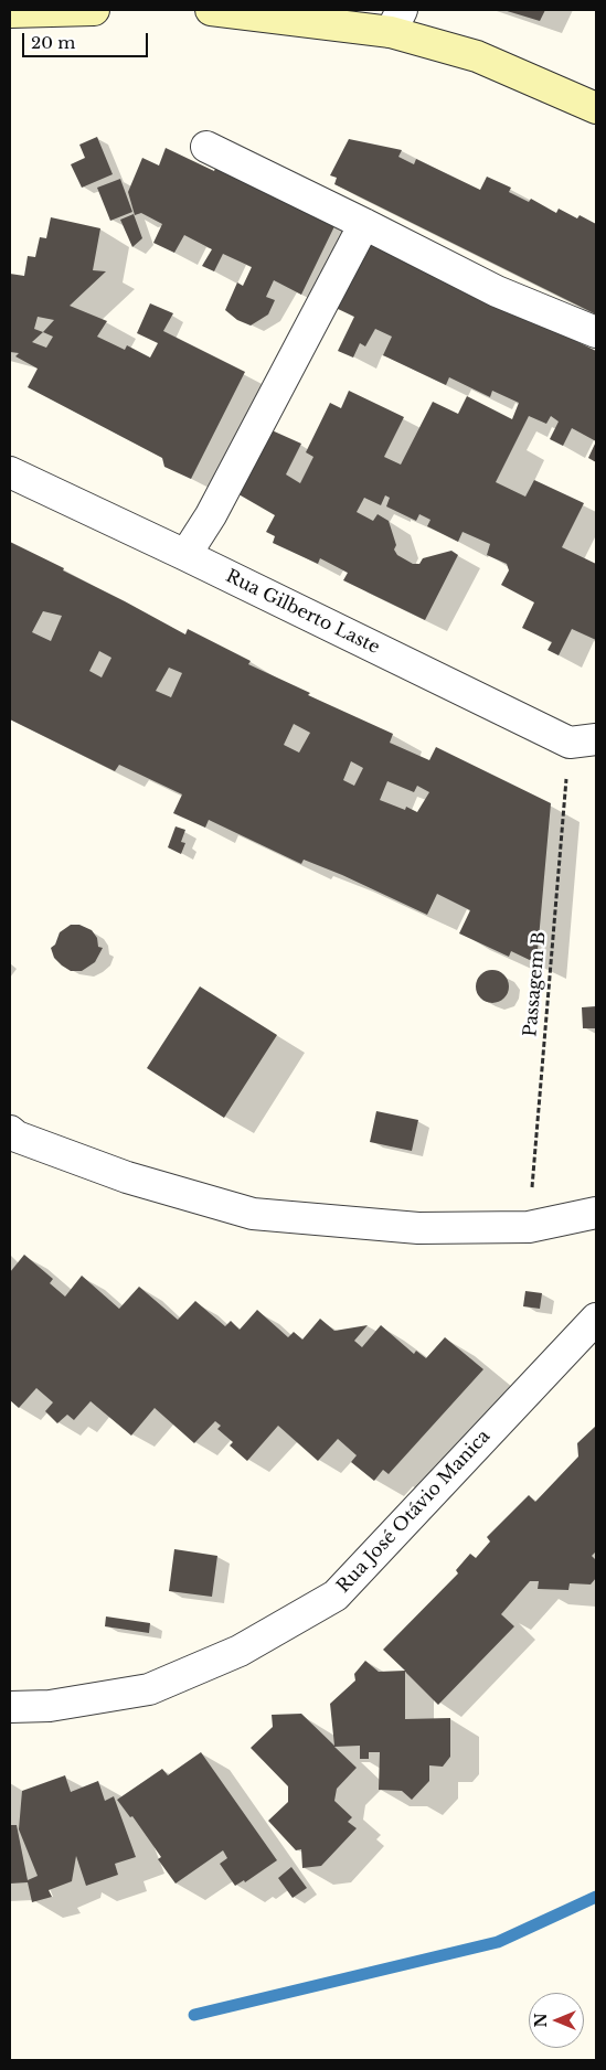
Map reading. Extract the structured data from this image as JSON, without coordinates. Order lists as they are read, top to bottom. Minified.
{"streets":{"street":["Rua Gilberto Laste","Rua José Otávio Manica"],"path":["Passagem B"]},"crossings":[["Rua Gilberto Laste","Passagem B"]],"scale_bar":"20 m","north":"left"}
